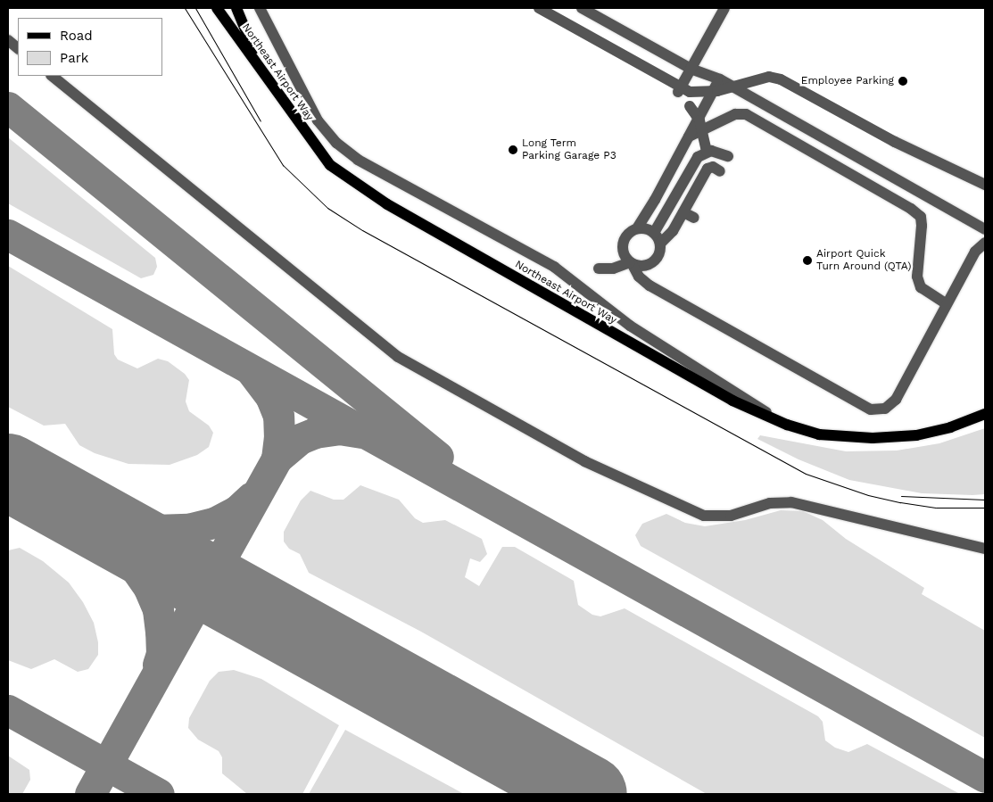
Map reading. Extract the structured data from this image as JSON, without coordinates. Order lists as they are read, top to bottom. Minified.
{"streets":{"main road":["Northeast Airport Way"]},"places":["Employee Parking","Long Term Parking Garage P3","Airport Quick Turn Around (QTA)"],"legend":["Road","Park"]}
